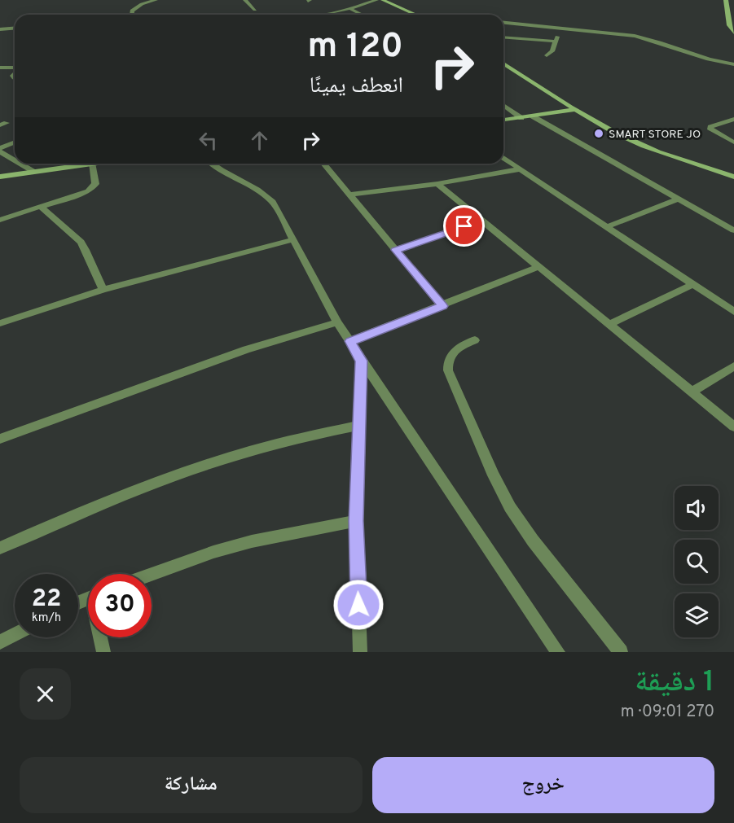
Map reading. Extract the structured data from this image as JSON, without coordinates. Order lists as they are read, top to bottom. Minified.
{"places":["SMART STORE JO"],"page":{"turn":["120 m","انعطف يمينًا"],"speed":"22 km/h","limit":"30","heading":["1 دقيقة","270 m · 09:01"],"buttons":["خروج","مشاركة"]}}
